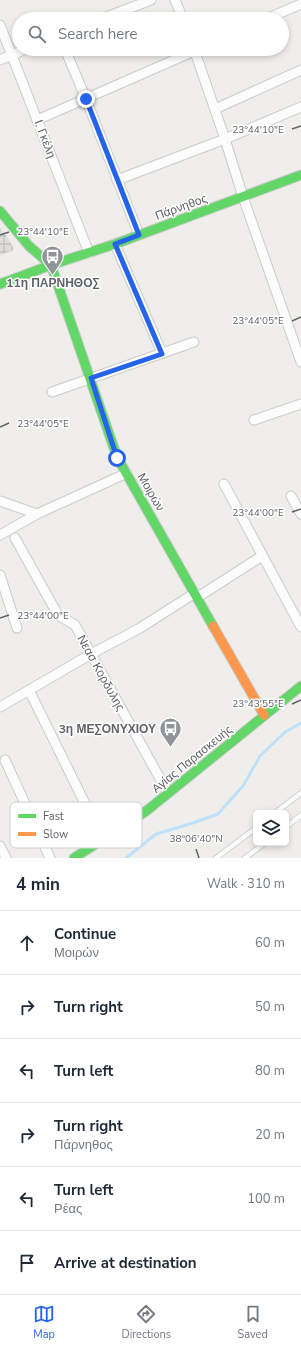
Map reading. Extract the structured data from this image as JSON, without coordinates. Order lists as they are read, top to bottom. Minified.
{"streets":{"street":["Ι. Γκέλη","Πάρνηθος","Μοιρών","Νεασ Κορδυλης","Αγίας Παρασκευής"]},"crossings":[["Ι. Γκέλη","Πάρνηθος"],["Πάρνηθος","Μοιρών"],["Μοιρών","Αγίας Παρασκευής"],["Νεασ Κορδυλης","Αγίας Παρασκευής"]],"places":{"bus stop":["11η ΠΑΡΝΗΘΟΣ","3η ΜΕΣΟΝΥΧΙΟΥ"]},"legend":["Fast","Slow"],"page":{"search":"Search here","heading":["4 min","Walk · 310 m"],"list":[["Continue","Μοιρών","60 m"],["Turn right","50 m"],["Turn left","80 m"],["Turn right","Πάρνηθος","20 m"],["Turn left","Ρέας","100 m"],"Arrive at destination"],"nav":["Map","Directions","Saved"]},"coordinates":["23°44'10\"E","23°44'05\"E","23°44'00\"E","23°43'55\"E","38°06'40\"N"]}
